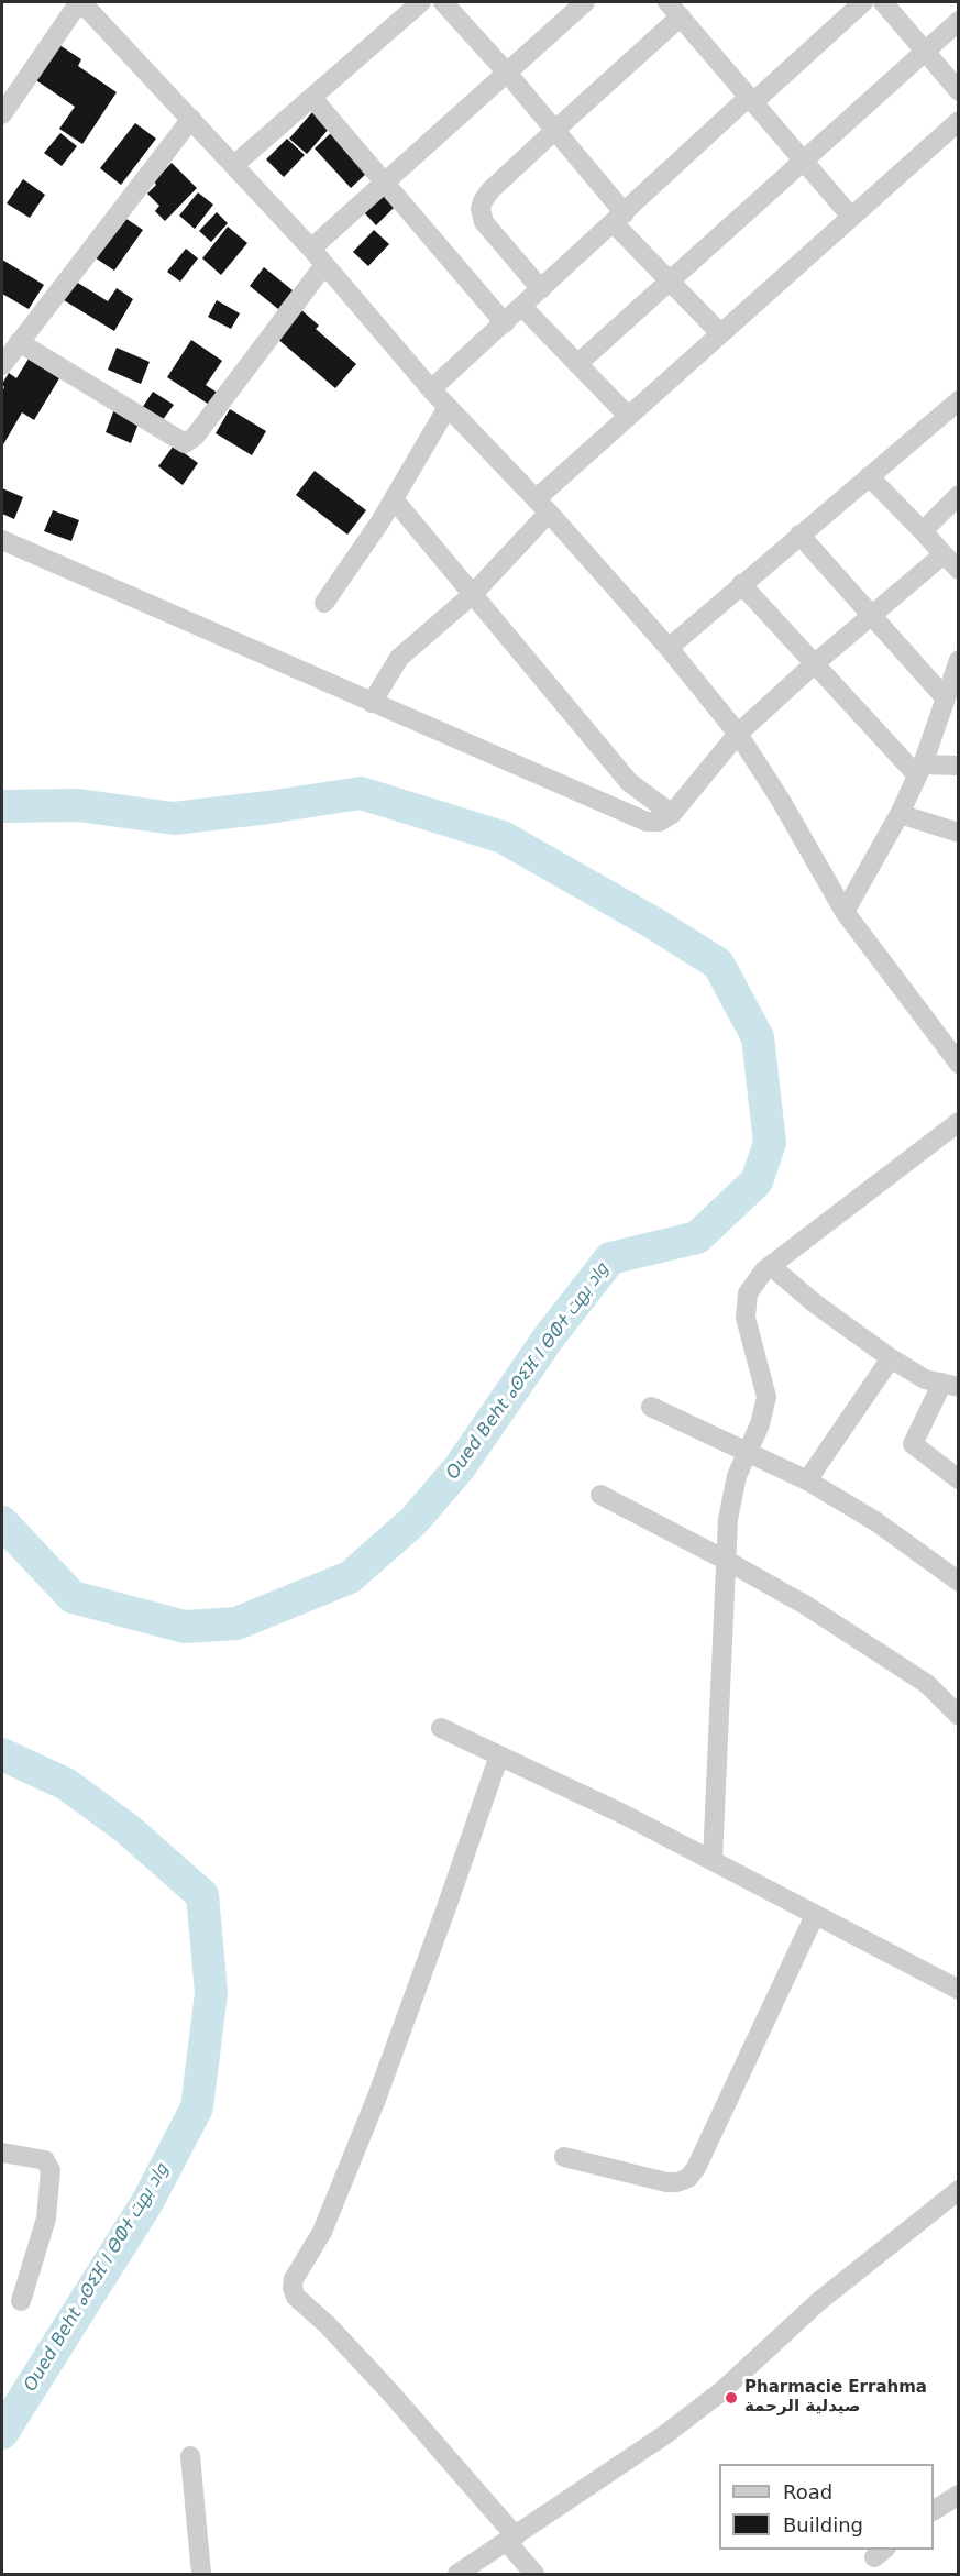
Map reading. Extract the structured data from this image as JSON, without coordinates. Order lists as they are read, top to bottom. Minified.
{"water":["Oued Beht ⴰⵙⵉⴼ ⵏ ⴱⵀⵜ واد بهت"],"places":["Pharmacie Errahma صيدلية الرحمة"],"legend":["Road","Building"]}
